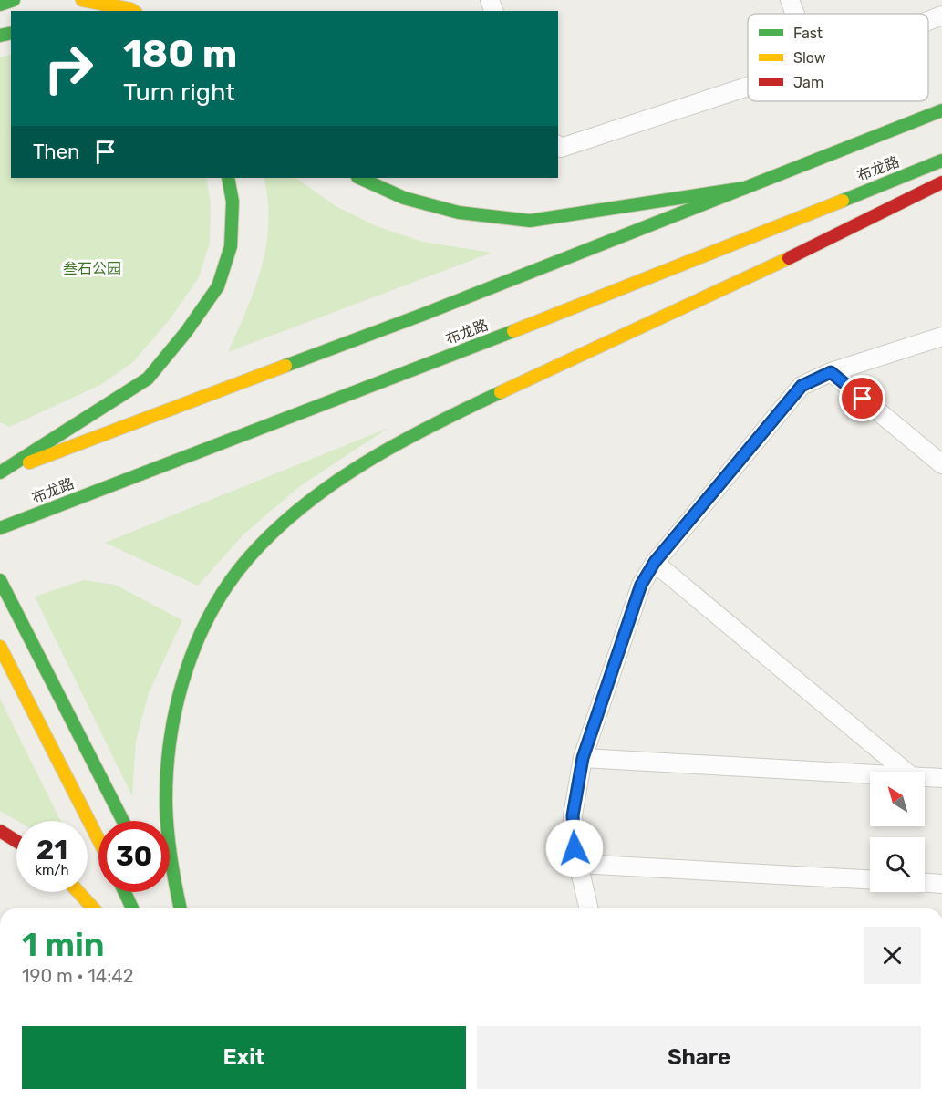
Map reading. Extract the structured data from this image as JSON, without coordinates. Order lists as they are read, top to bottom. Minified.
{"streets":{"main road":["布龙路"]},"parks":["叁石公园"],"legend":["Fast","Slow","Jam"],"north":"top left","page":{"turn":["180 m","Turn right"],"then":"Then","speed":"21 km/h","limit":"30","heading":["1 min","190 m · 14:42"],"buttons":["Exit","Share"]}}
